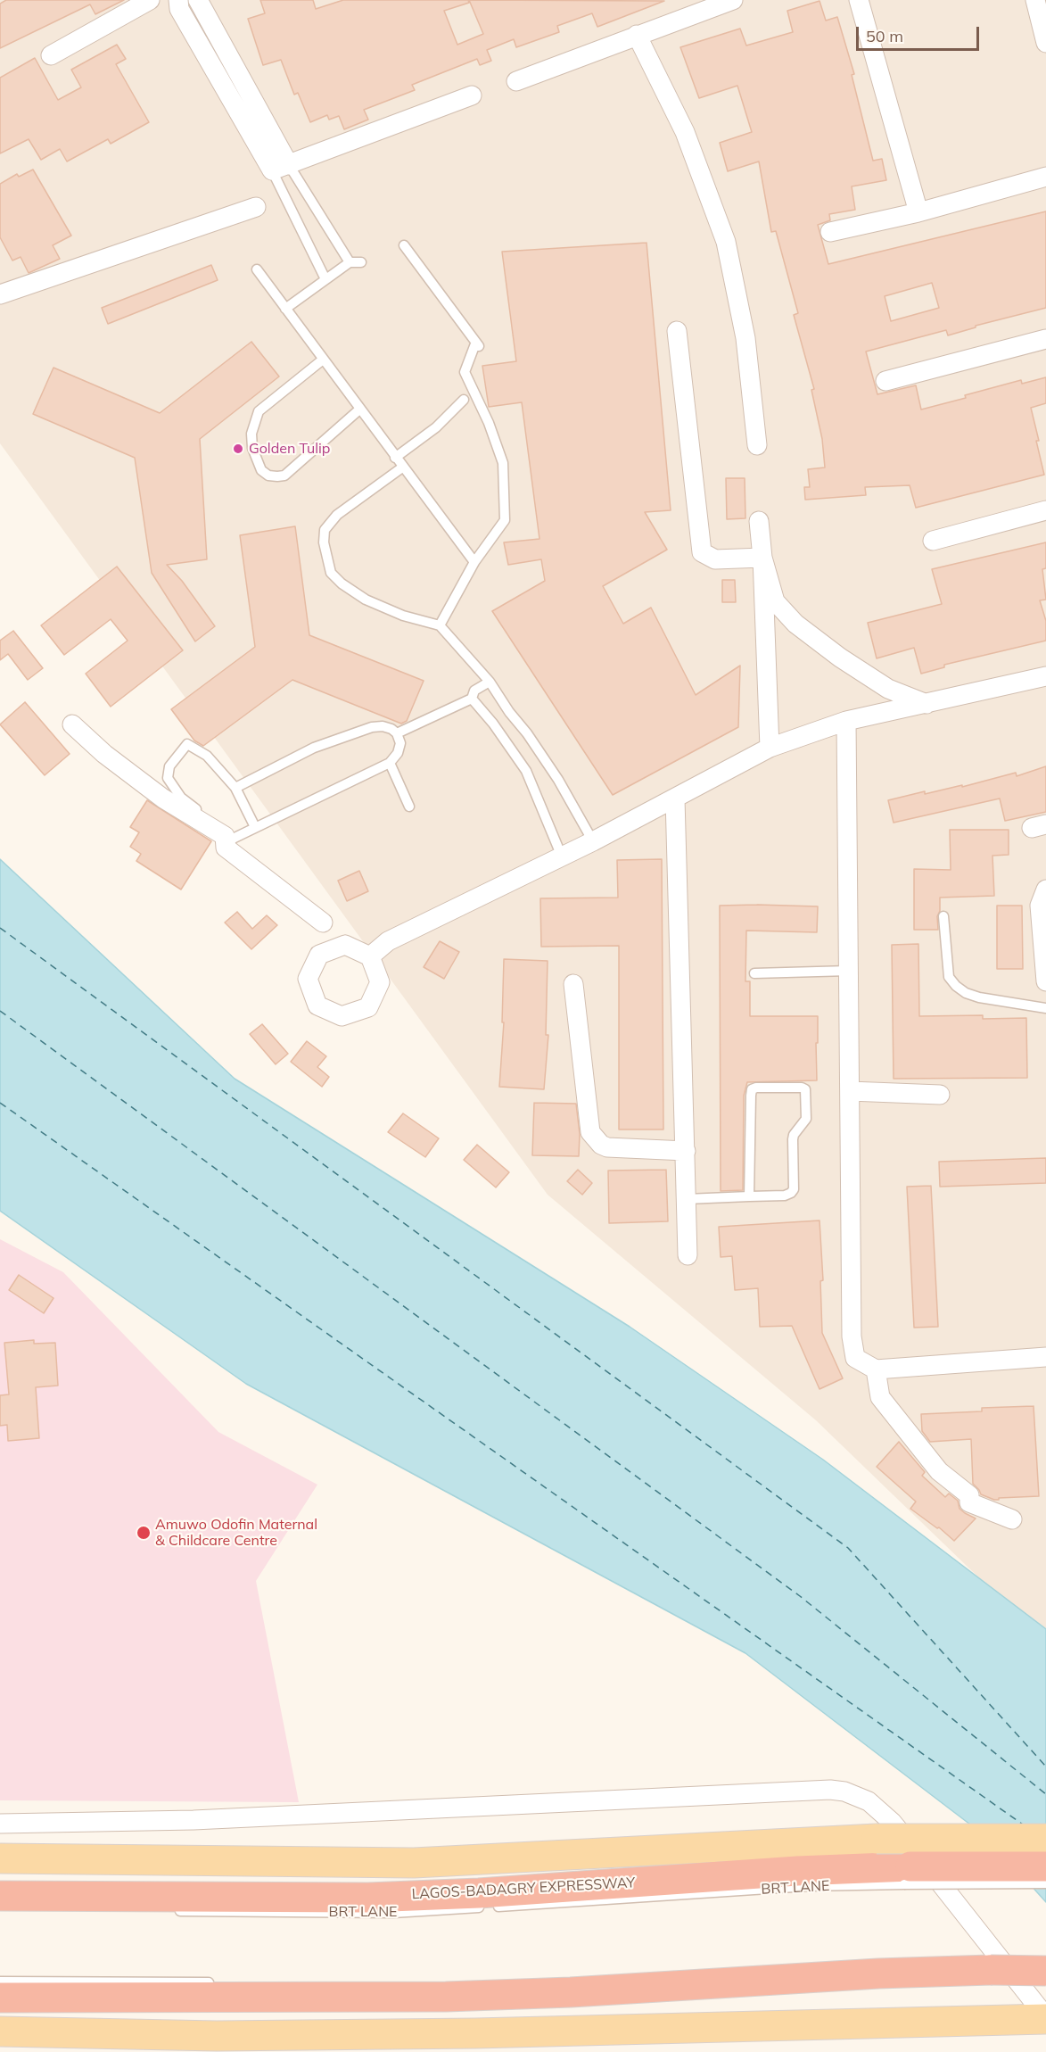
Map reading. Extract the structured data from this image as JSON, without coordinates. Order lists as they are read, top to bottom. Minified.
{"streets":{"highway":["LAGOS-BADAGRY EXPRESSWAY"],"lane":["BRT LANE"]},"crossings":[["BRT LANE","LAGOS-BADAGRY EXPRESSWAY"]],"places":["Golden Tulip","Amuwo Odofin Maternal & Childcare Centre"],"scale_bar":"50 m"}
